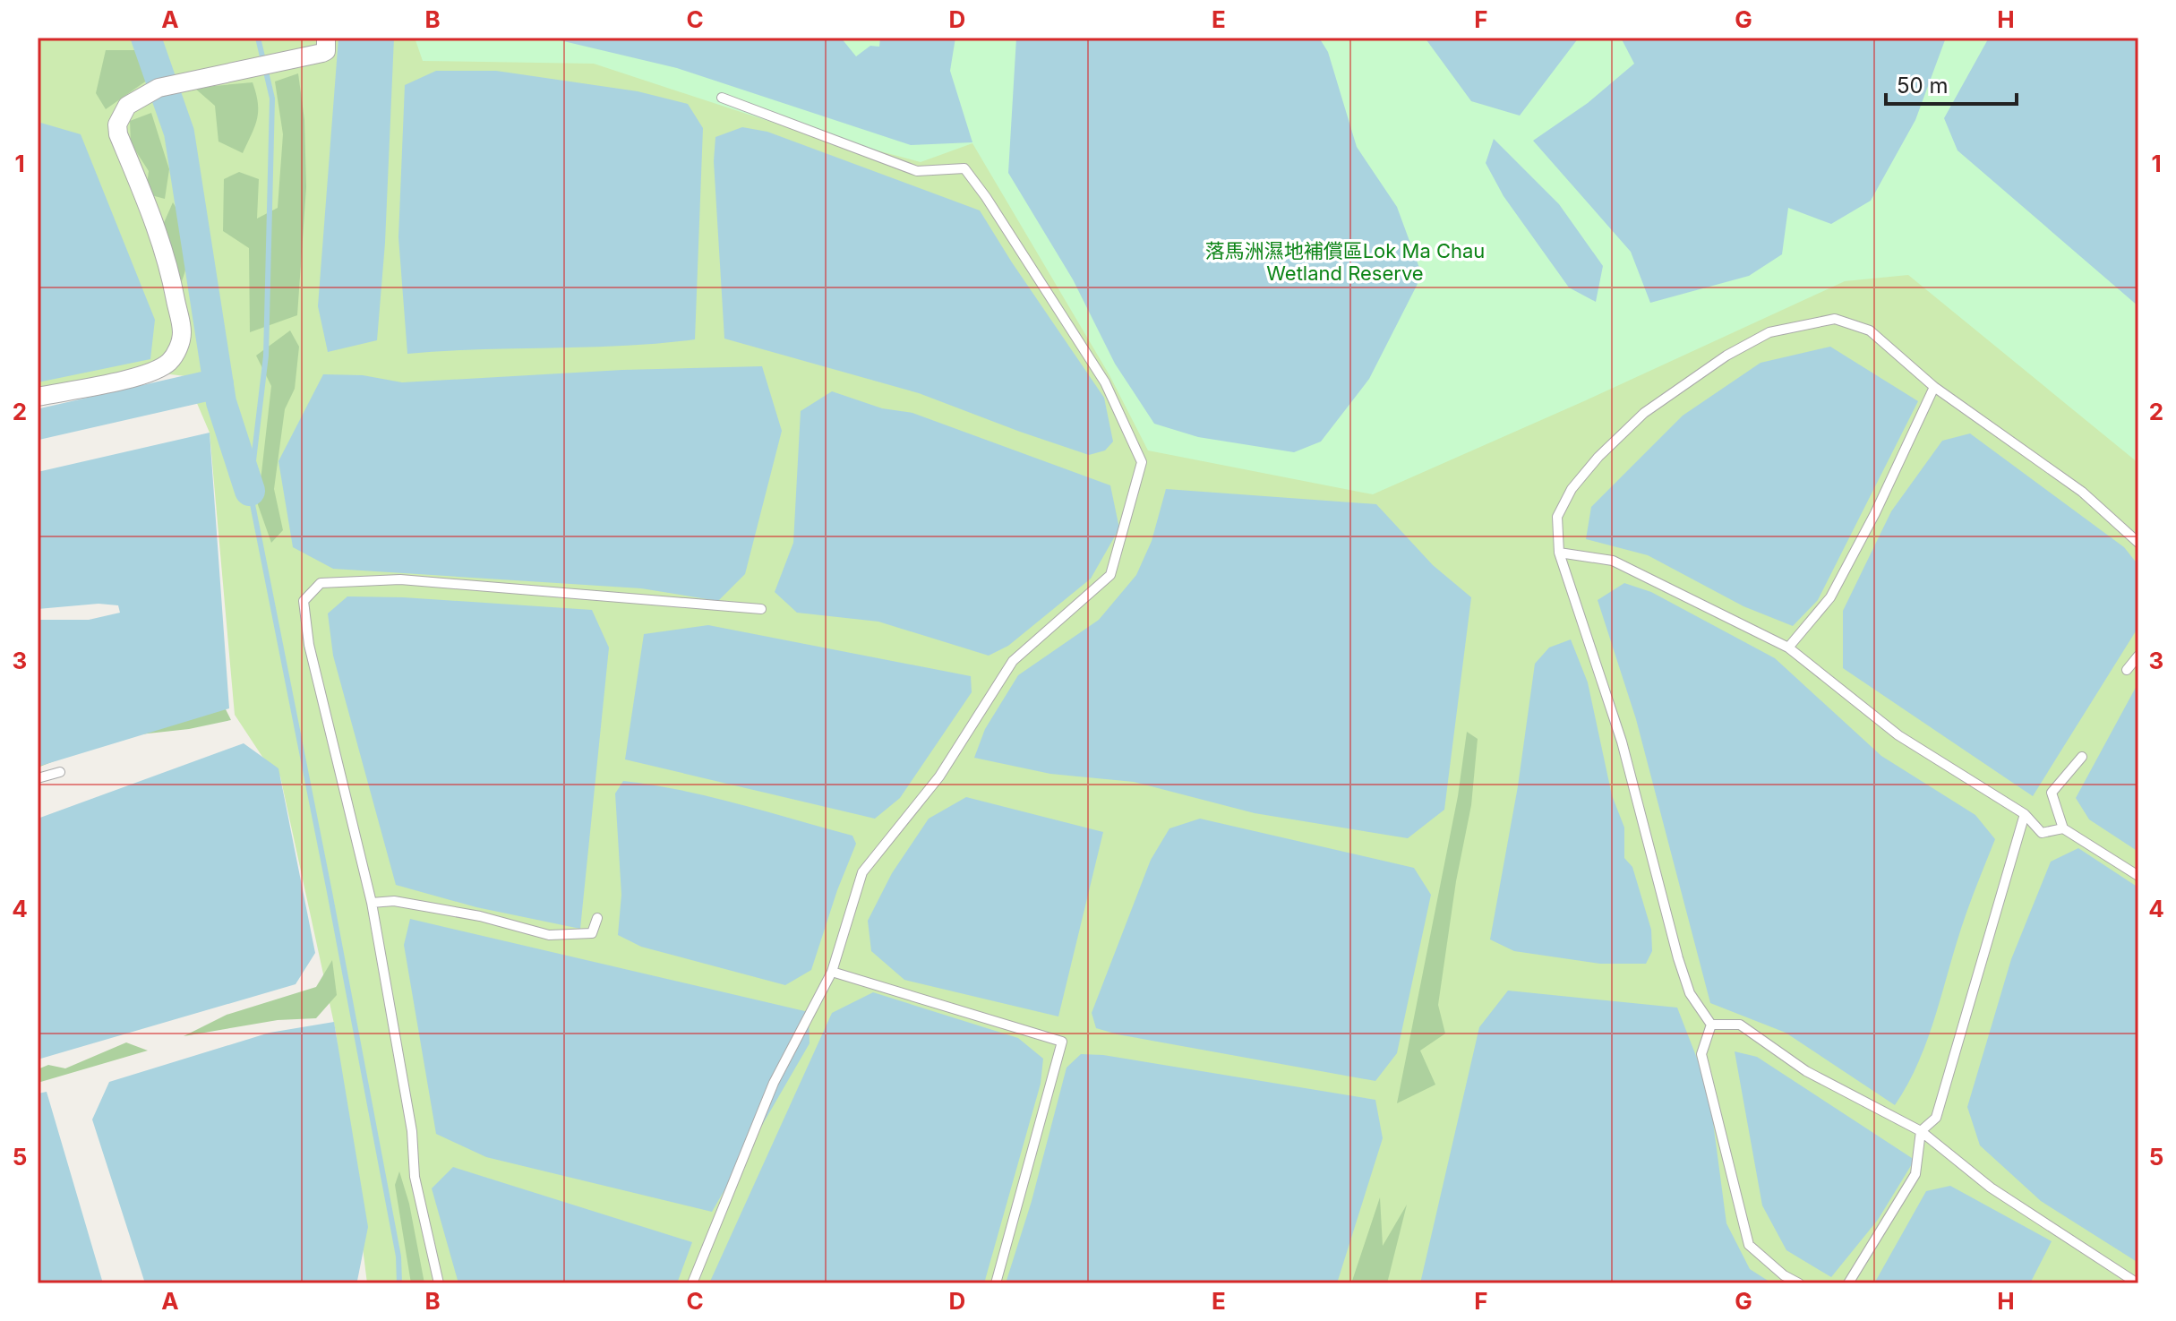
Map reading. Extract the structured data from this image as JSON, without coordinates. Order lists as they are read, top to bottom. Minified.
{"parks":["落馬洲濕地補償區Lok Ma Chau Wetland Reserve"],"scale_bar":"50 m","grid":{"columns":["A","B","C","D","E","F","G","H"],"rows":["1","2","3","4","5"]}}
